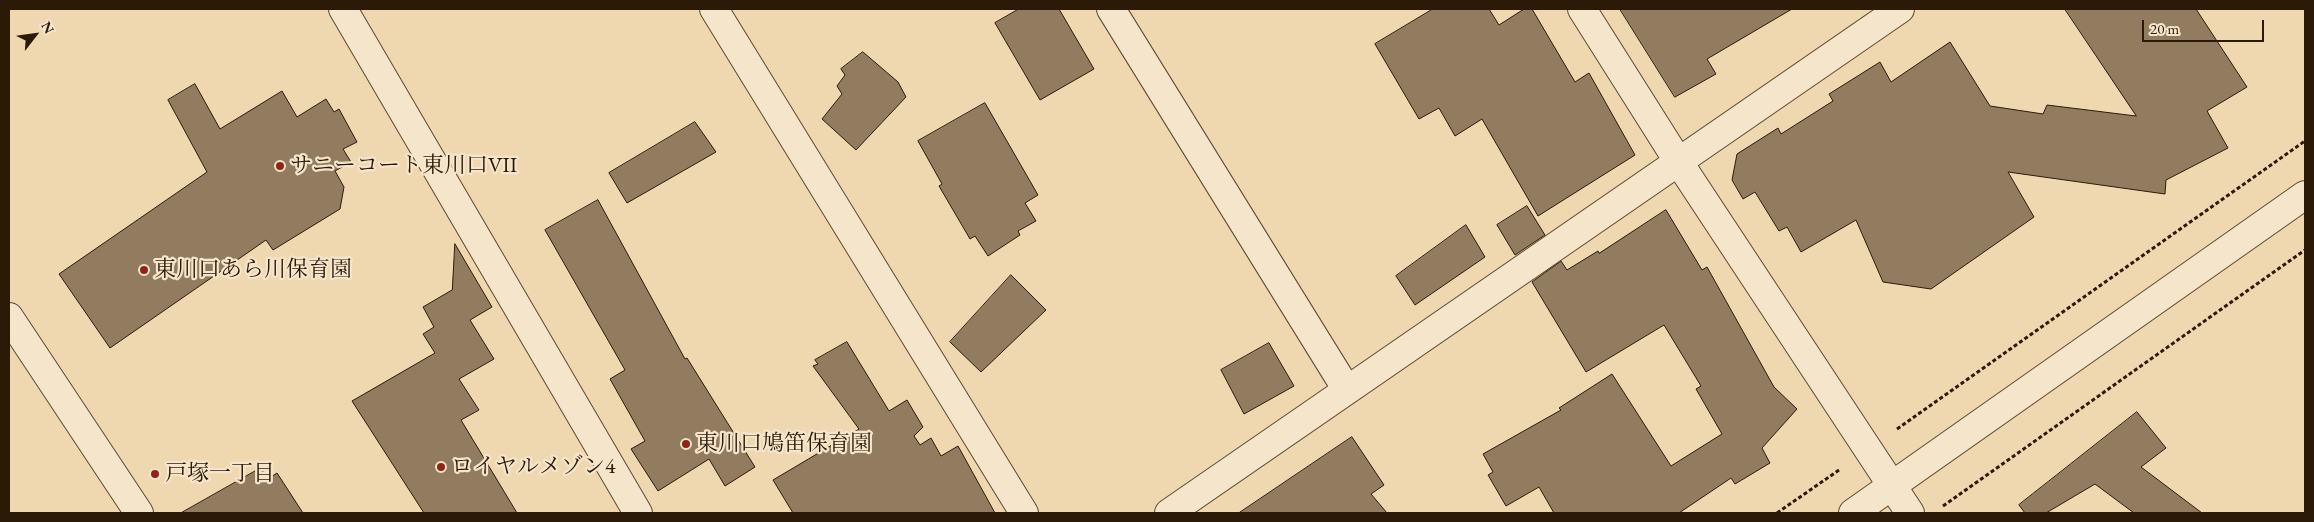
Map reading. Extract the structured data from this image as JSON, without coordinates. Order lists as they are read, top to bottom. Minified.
{"places":["サニーコート東川口Ⅶ","東川口あら川保育園","東川口鳩笛保育園","ロイヤルメゾン4","戸塚一丁目"],"scale_bar":"20 m","north":"top right"}
